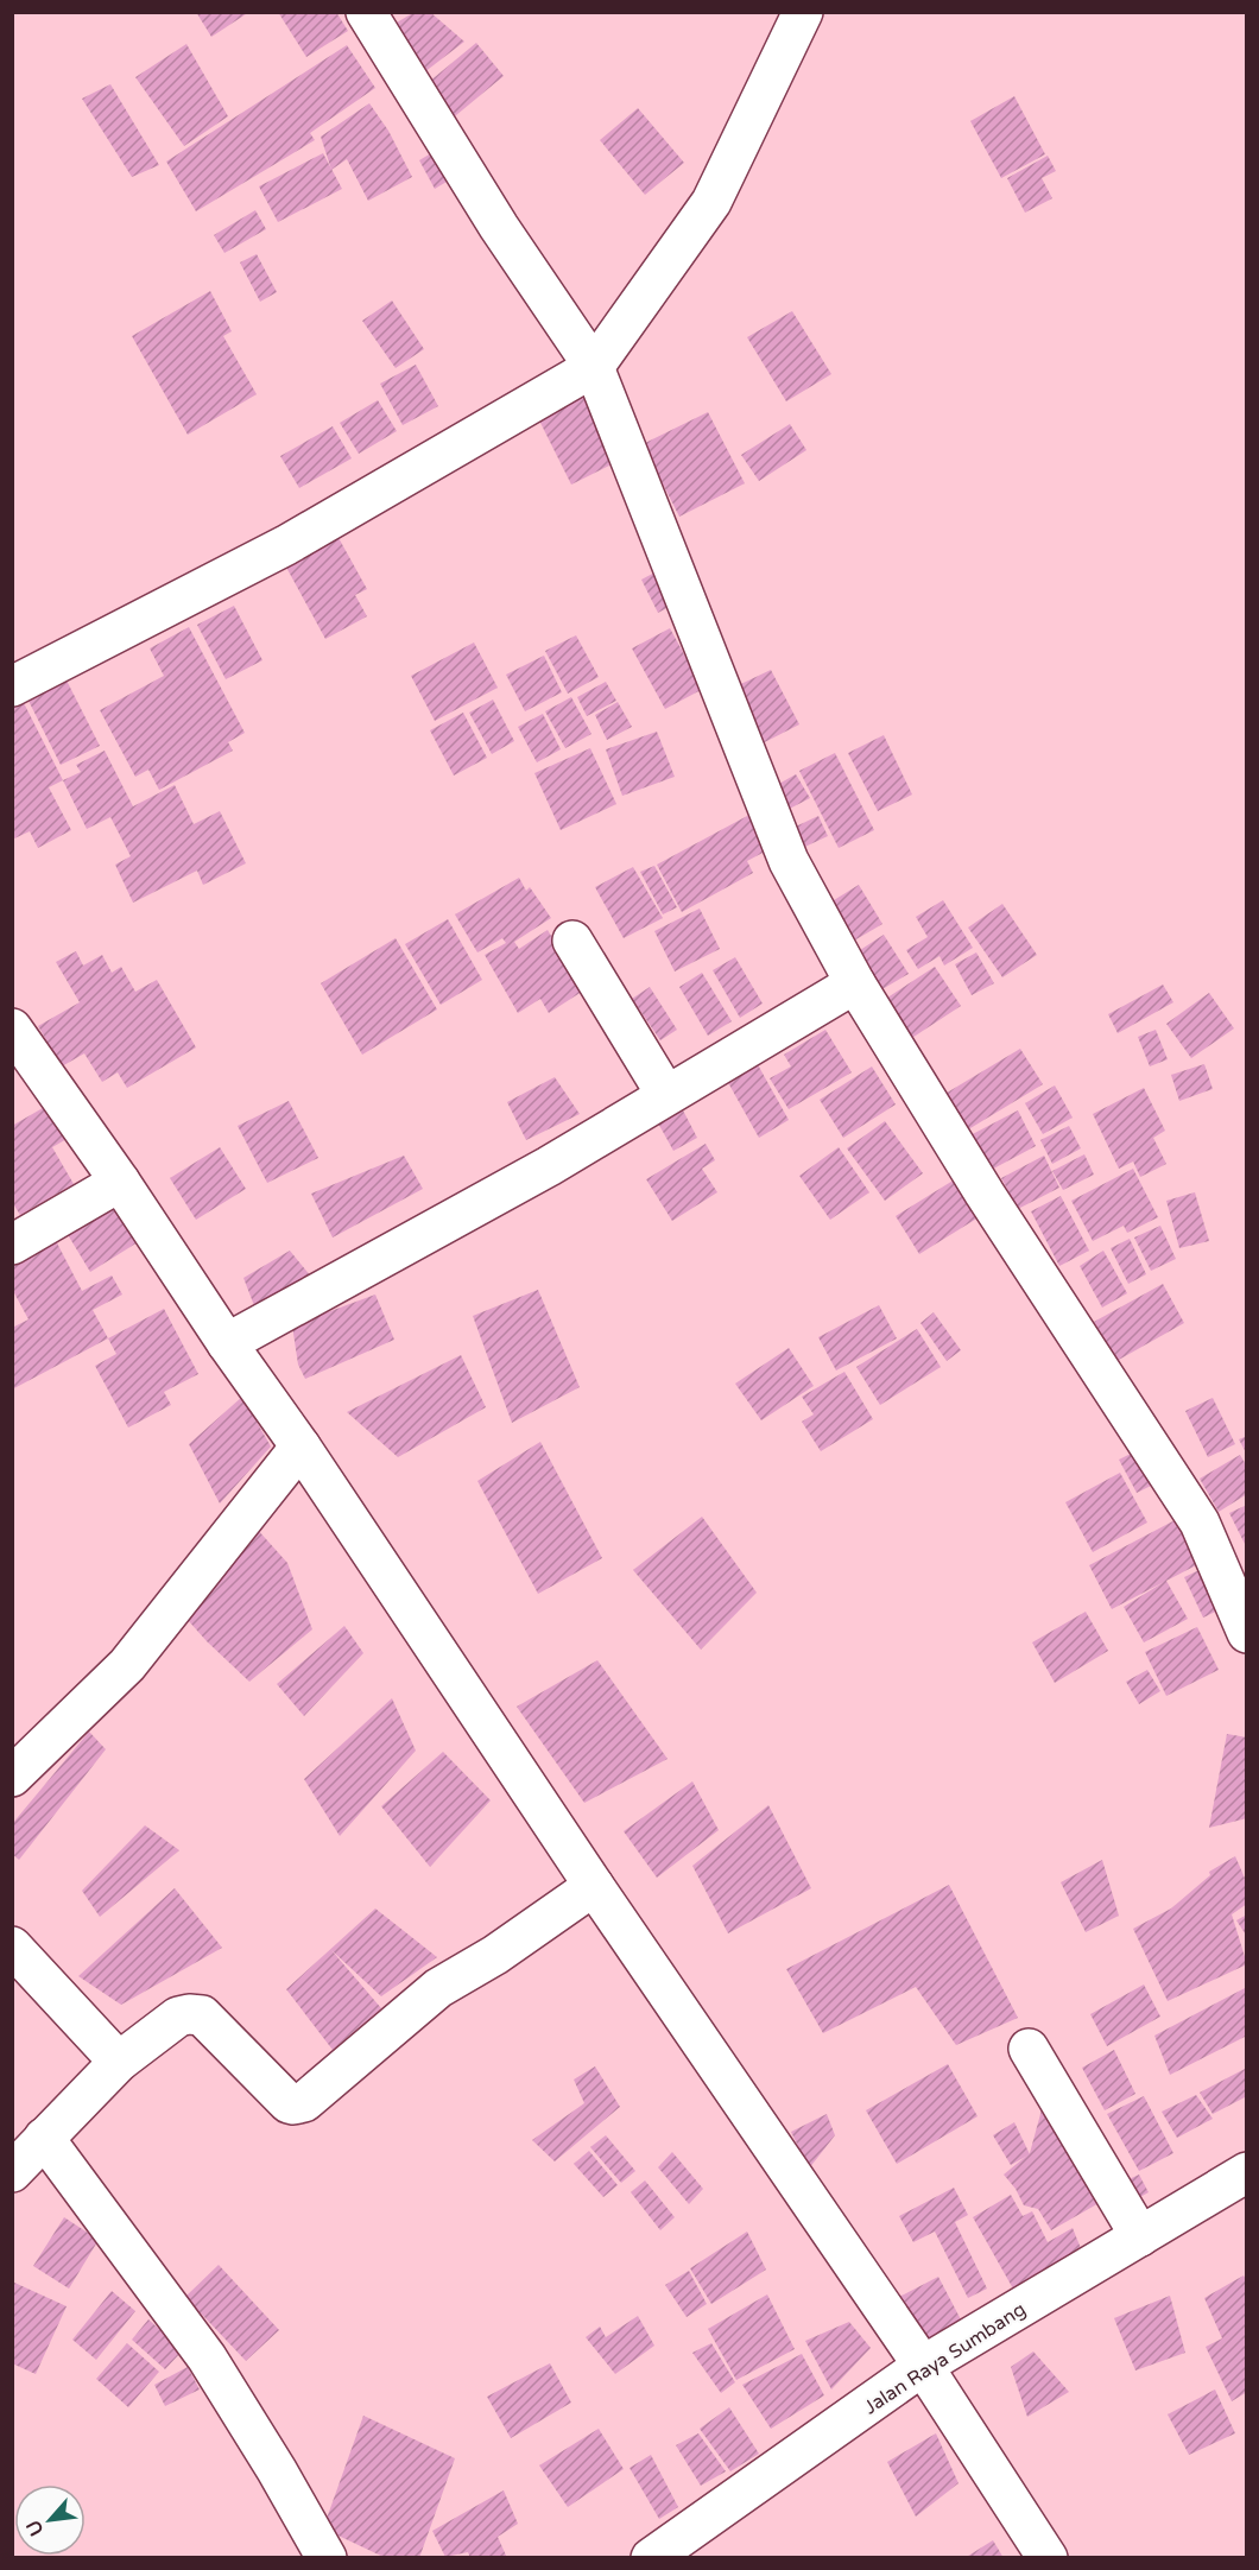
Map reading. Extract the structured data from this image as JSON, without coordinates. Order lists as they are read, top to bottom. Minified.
{"streets":{"street":["Jalan Raya Sumbang"]},"north":"bottom left"}
